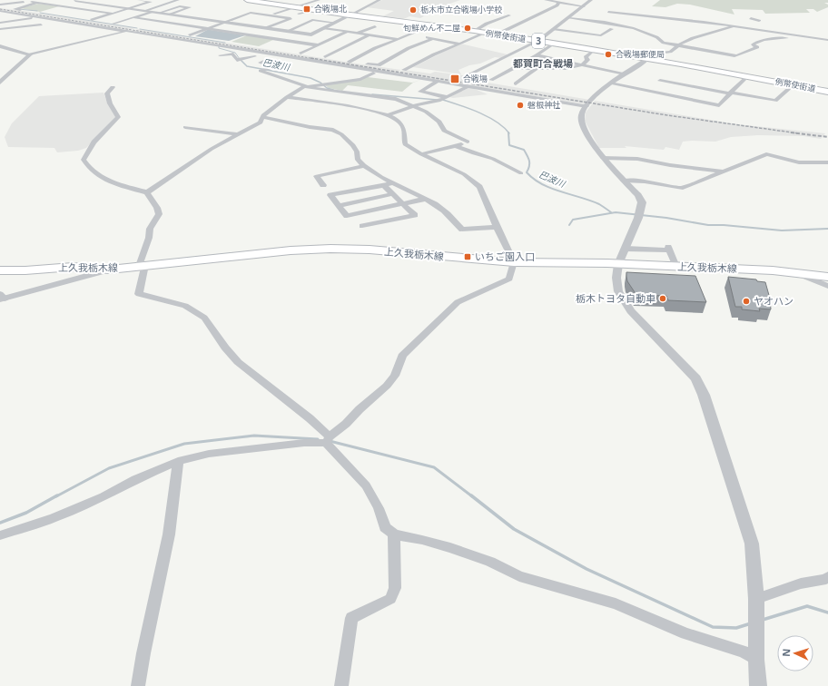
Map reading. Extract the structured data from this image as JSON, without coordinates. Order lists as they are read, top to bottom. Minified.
{"streets":{"main road":["例幣使街道","3","上久我栃木線"]},"districts":["都賀町合戦場"],"water":["巴波川"],"places":{"transit":["合戦場北","合戦場","いちご園入口"],"other":["栃木市立合戦場小学校","旬鮮めん不二屋","合戦場郵便局","磐根神社","栃木トヨタ自動車","ヤオハン"]},"north":"left"}
